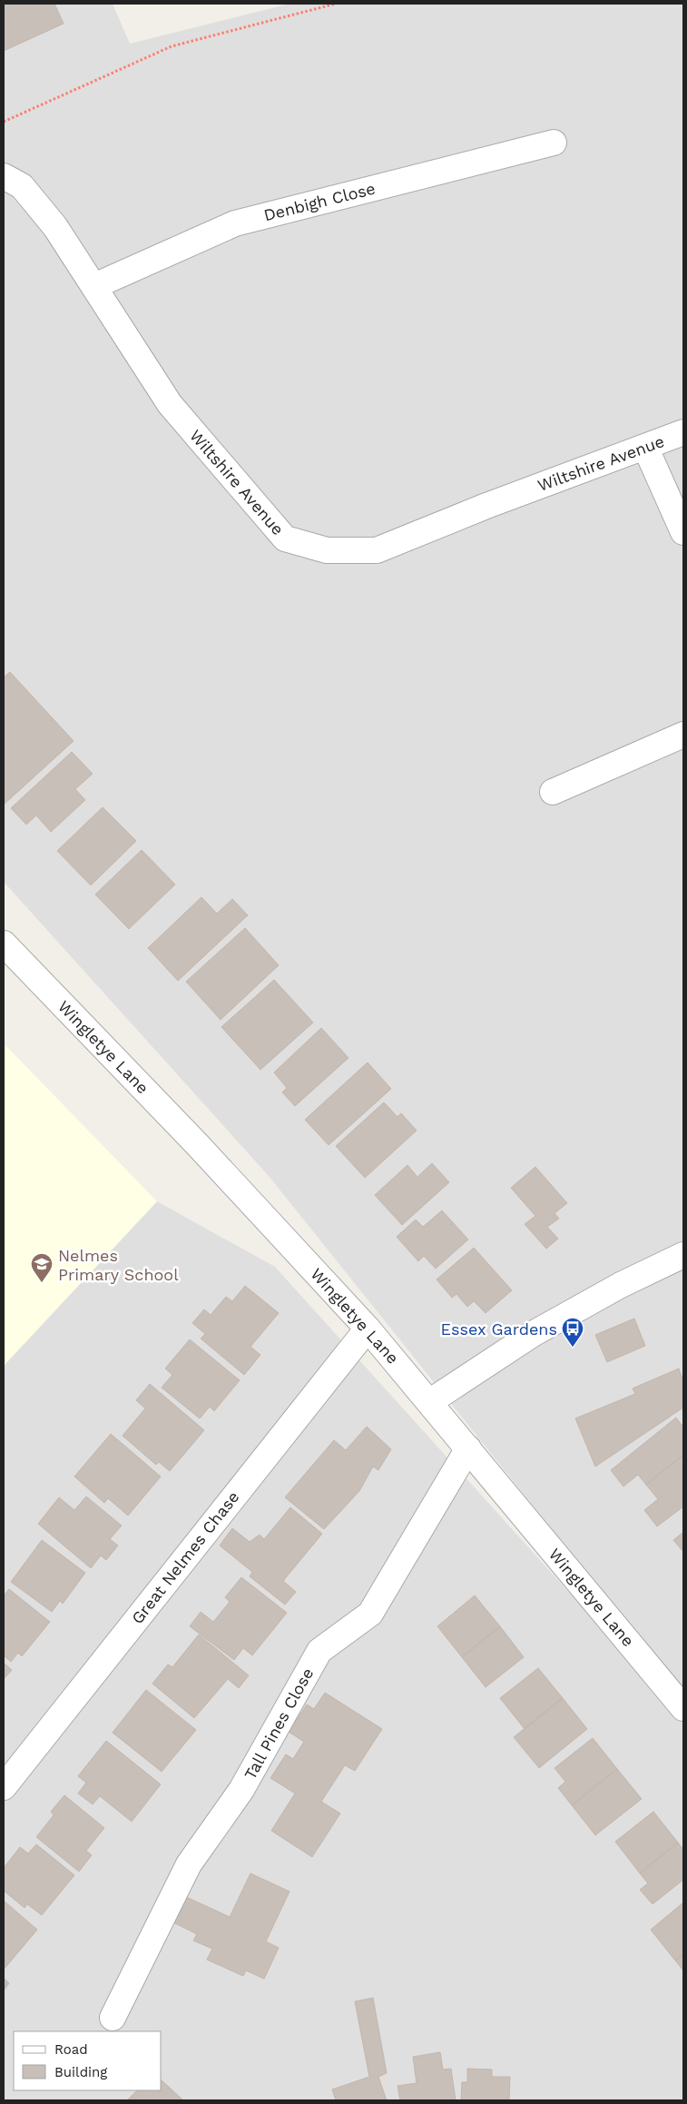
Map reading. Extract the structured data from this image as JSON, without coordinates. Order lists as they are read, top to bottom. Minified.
{"streets":{"street":["Denbigh Close","Wiltshire Avenue","Wingletye Lane","Great Nelmes Chase","Tall Pines Close"]},"crossings":[["Denbigh Close","Wiltshire Avenue"],["Wingletye Lane","Great Nelmes Chase"],["Wingletye Lane","Tall Pines Close"]],"places":{"school or university":["Nelmes Primary School"],"bus stop":["Essex Gardens"]},"legend":["Road","Building"]}
